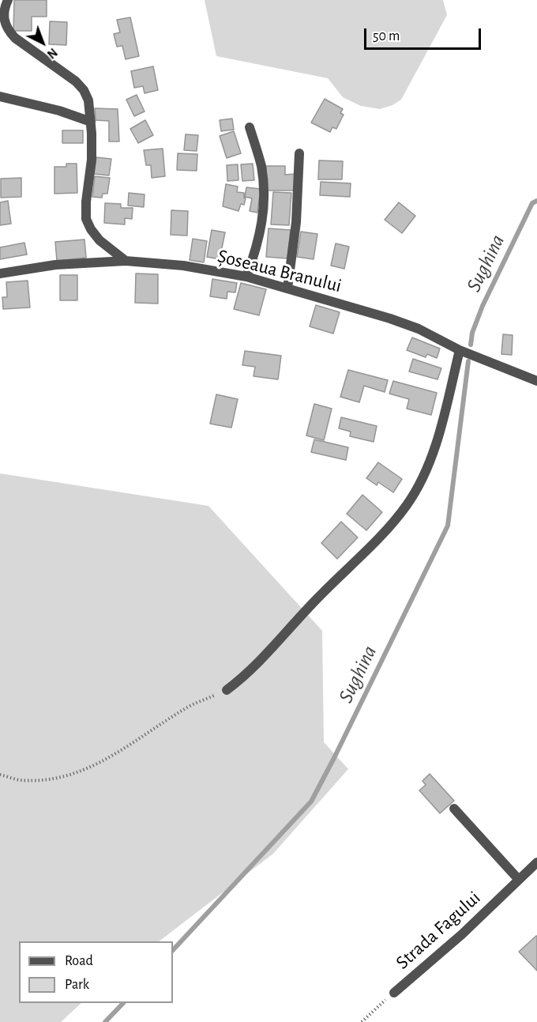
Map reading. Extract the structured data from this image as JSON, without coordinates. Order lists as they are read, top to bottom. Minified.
{"streets":{"street":["Șoseaua Branului","Strada Fagului"]},"water":["Sughina"],"legend":["Road","Park"],"scale_bar":"50 m","north":"bottom right"}
